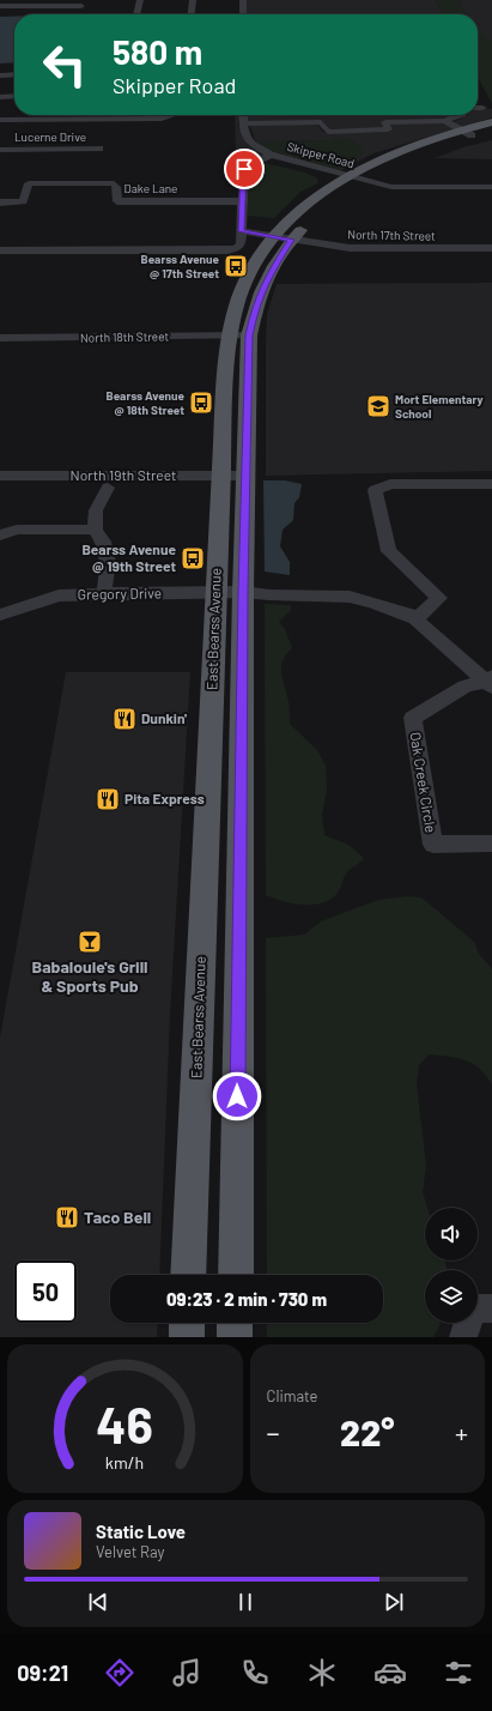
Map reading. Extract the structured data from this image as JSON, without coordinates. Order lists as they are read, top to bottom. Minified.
{"streets":{"main road":["East Bearss Avenue"],"street":["Lucerne Drive","Skipper Road","Dake Lane","North 17th Street","North 18th Street","North 19th Street","Gregory Drive","Oak Creek Circle"]},"crossings":[["Skipper Road","Dake Lane"],["Skipper Road","East Bearss Avenue"],["North 17th Street","East Bearss Avenue"],["North 18th Street","East Bearss Avenue"],["North 19th Street","East Bearss Avenue"],["Gregory Drive","East Bearss Avenue"],["Gregory Drive","Oak Creek Circle"]],"places":{"bus stop":["Bearss Avenue @ 17th Street","Bearss Avenue @ 18th Street","Bearss Avenue @ 19th Street"],"school or university":["Mort Elementary School"],"restaurant":["Dunkin'","Pita Express","Taco Bell"],"bar":["Babalouie's Grill & Sports Pub"]},"page":{"turn":["580 m","Skipper Road"],"limit":"50","trip":"09:23 · 2 min · 730 m","tile":"Climate","heat":["−","22°","+"],"song":["Static Love","Velvet Ray"],"tabs":"09:21","gauge":["46","km/h"]}}
